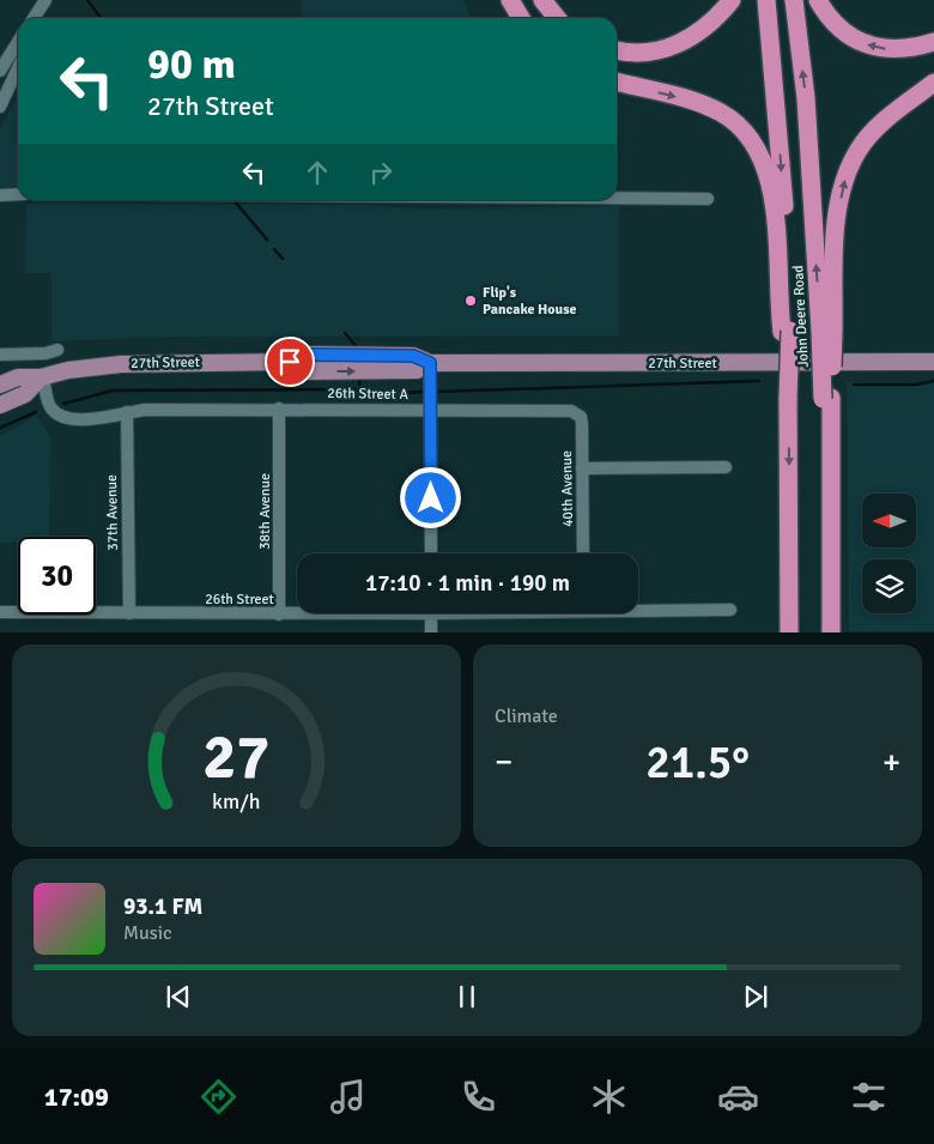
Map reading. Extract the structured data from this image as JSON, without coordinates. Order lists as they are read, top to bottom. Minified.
{"streets":{"highway":["John Deere Road"],"main road":["27th Street"],"street":["26th Street A","40th Avenue","38th Avenue","37th Avenue","26th Street"]},"crossings":[["27th Street","26th Street A"],["26th Street A","40th Avenue"],["26th Street A","38th Avenue"],["26th Street A","37th Avenue"],["38th Avenue","26th Street"],["37th Avenue","26th Street"]],"places":["Flip's Pancake House"],"north":"left","page":{"turn":["90 m","27th Street"],"limit":"30","trip":"17:10 · 1 min · 190 m","tile":"Climate","heat":["−","21.5°","+"],"song":["93.1 FM","Music"],"tabs":"17:09","gauge":["27","km/h"]}}
